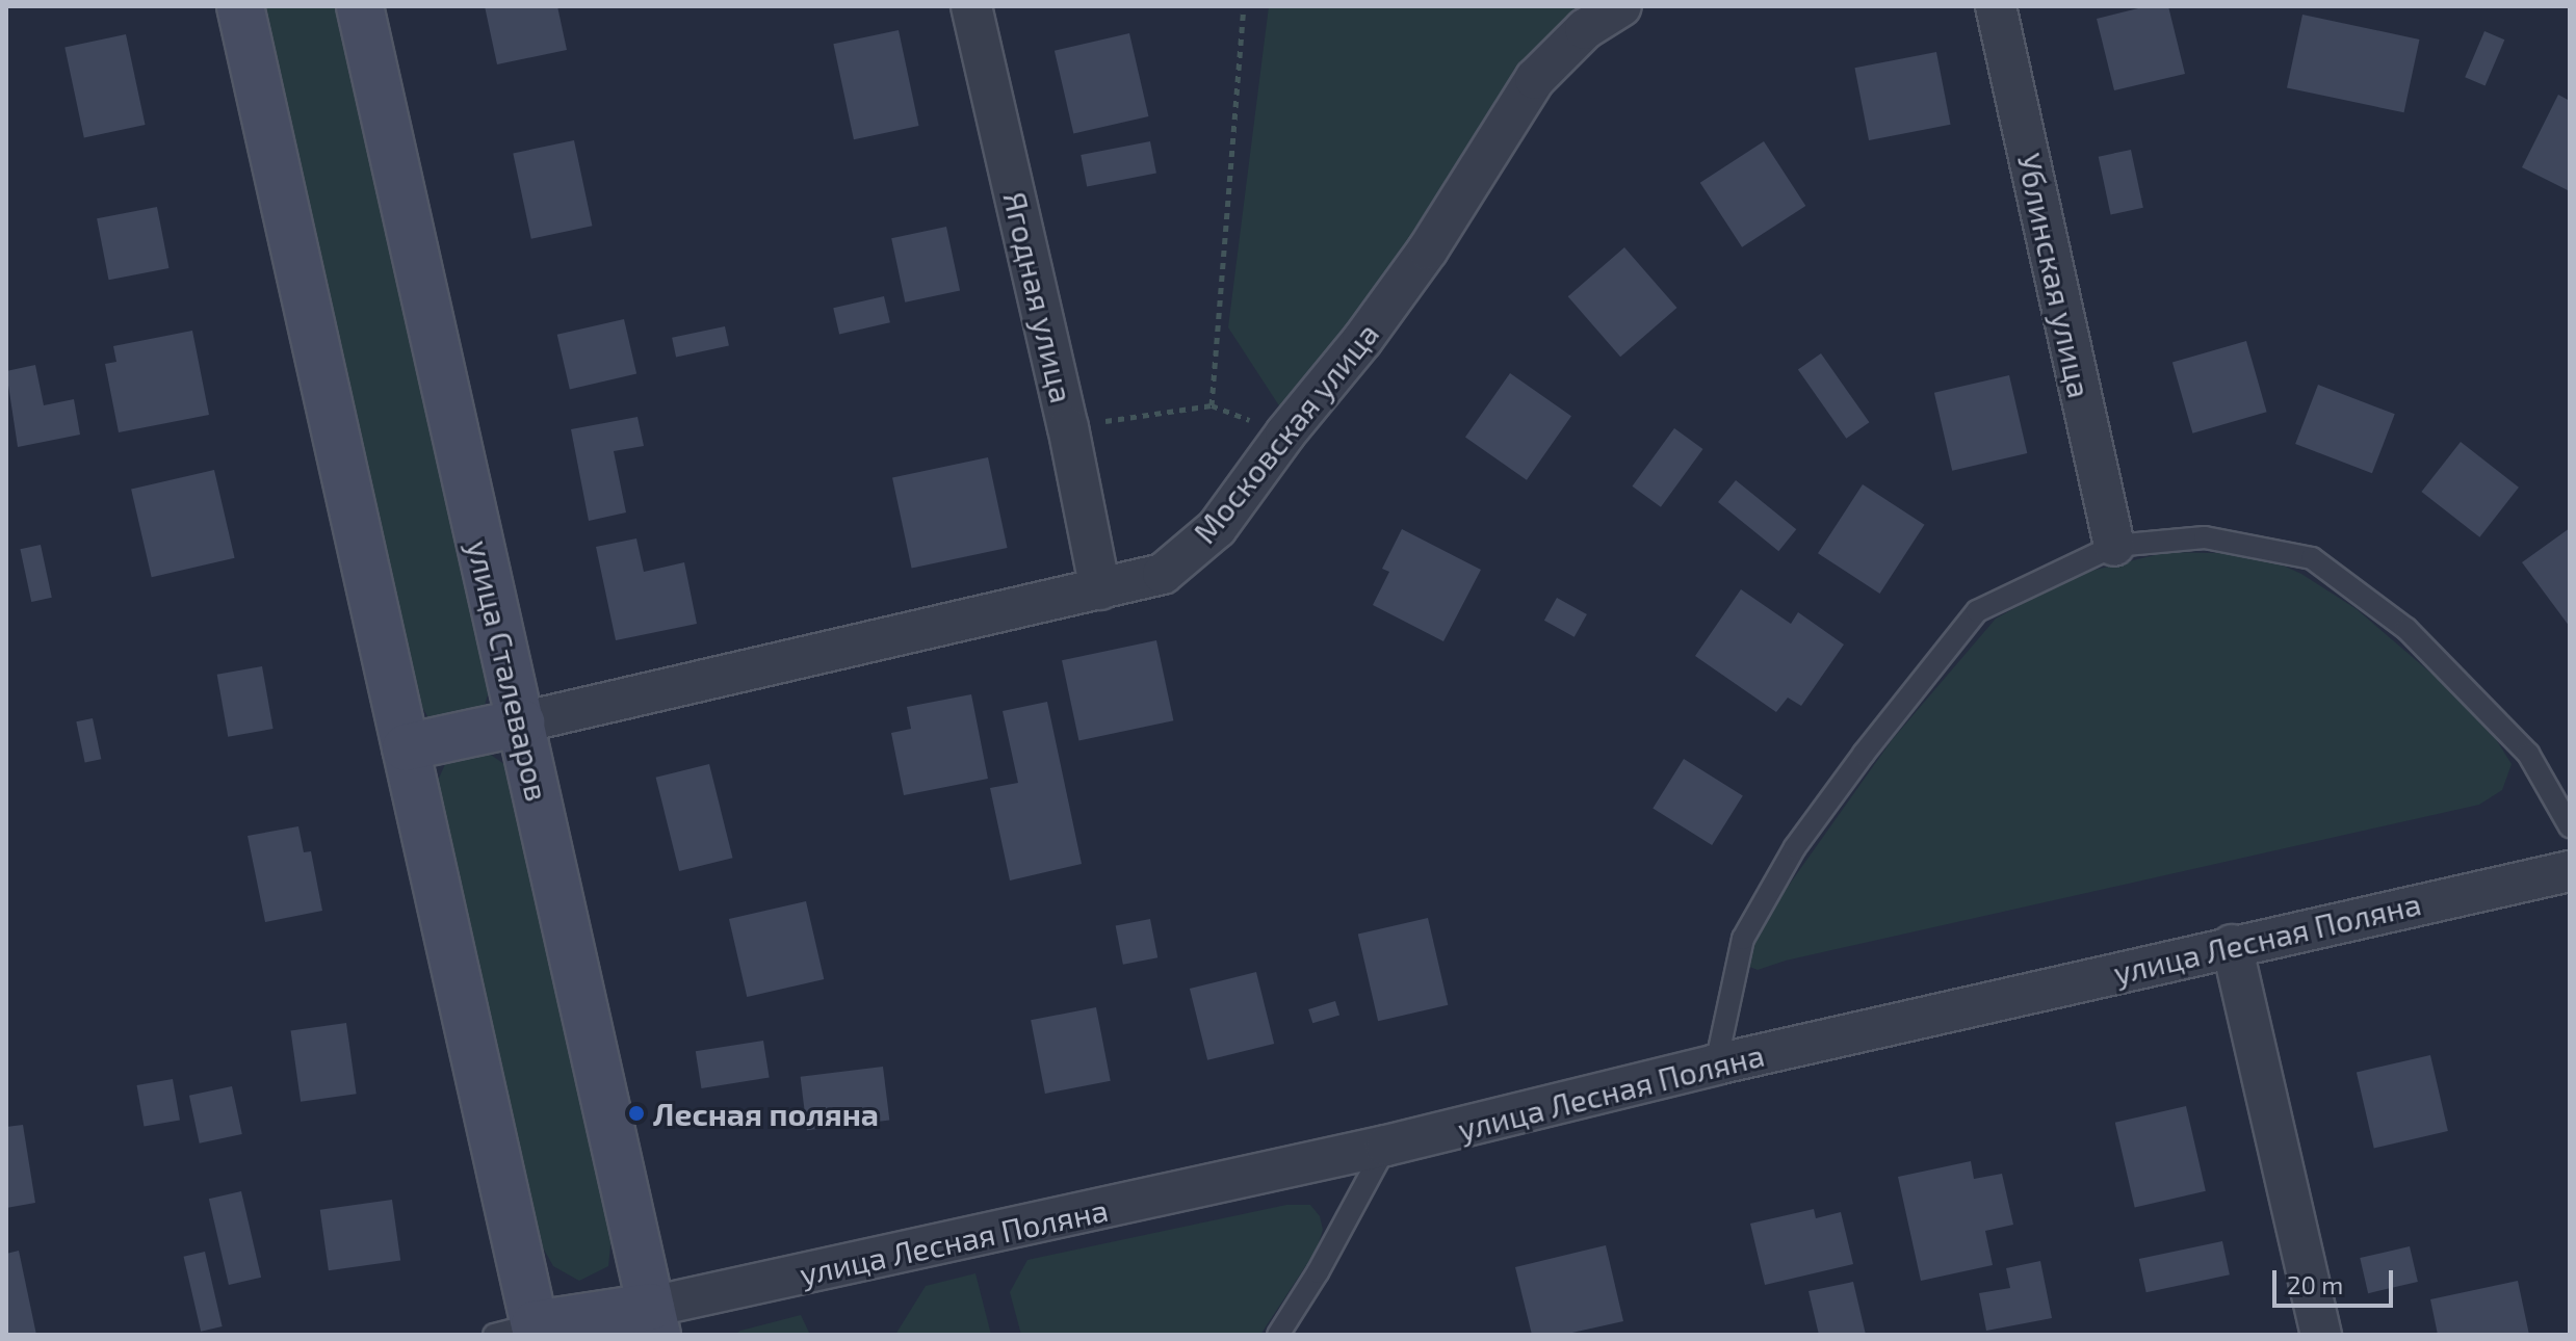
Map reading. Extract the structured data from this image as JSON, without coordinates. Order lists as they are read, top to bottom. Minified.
{"streets":{"main road":["улица Сталеваров"],"street":["Ублинская улица","Ягодная улица","Московская улица","улица Лесная Поляна"]},"crossings":[["Ягодная улица","Московская улица"],["Московская улица","улица Сталеваров"],["улица Сталеваров","улица Лесная Поляна"]],"places":["Лесная поляна"],"scale_bar":"20 m"}
